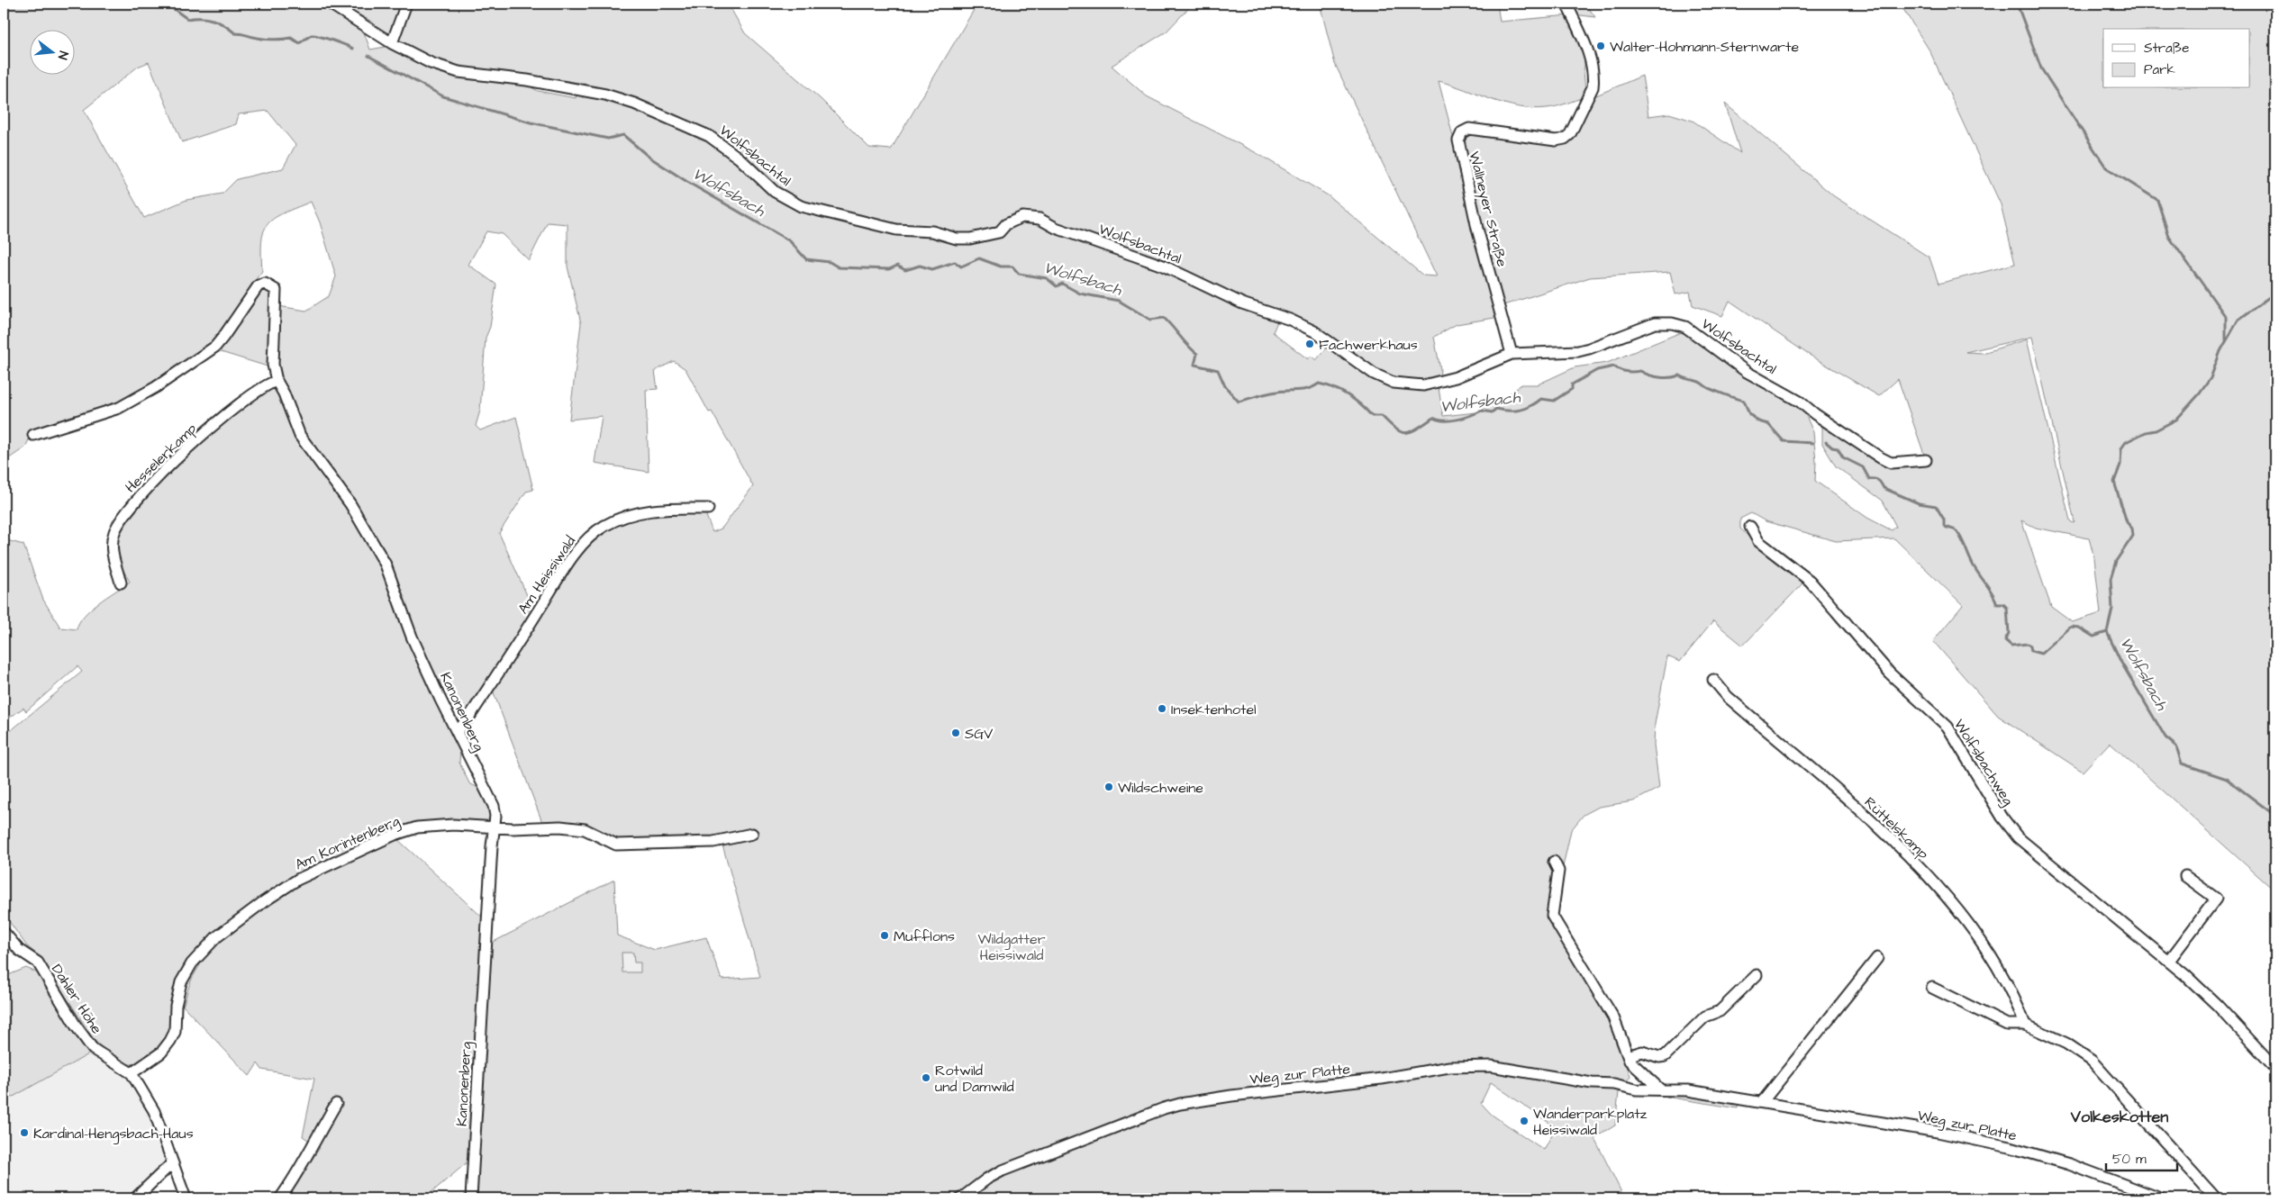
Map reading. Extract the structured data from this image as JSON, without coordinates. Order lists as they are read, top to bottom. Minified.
{"streets":{"street":["Wolfsbachtal","Wallneyer Straße","Hesselerkamp","Am Heissiwald","Kanonenberg","Wolfsbachweg","Rüttelskamp","Am Korintenberg","Dahler Höhe","Weg zur Platte"]},"crossings":[["Wolfsbachtal","Wallneyer Straße"],["Hesselerkamp","Kanonenberg"],["Am Heissiwald","Kanonenberg"],["Kanonenberg","Am Korintenberg"],["Am Korintenberg","Dahler Höhe"]],"districts":["Volkeskotten"],"water":["Wolfsbach"],"parks":["Wildgatter Heissiwald"],"places":["Walter-Hohmann-Sternwarte","Fachwerkhaus","Insektenhotel","SGV","Wildschweine","Mufflons","Rotwild und Damwild","Wanderparkplatz Heissiwald","Kardinal-Hengsbach-Haus"],"legend":["Straße","Park"],"scale_bar":"50 m","north":"right"}
